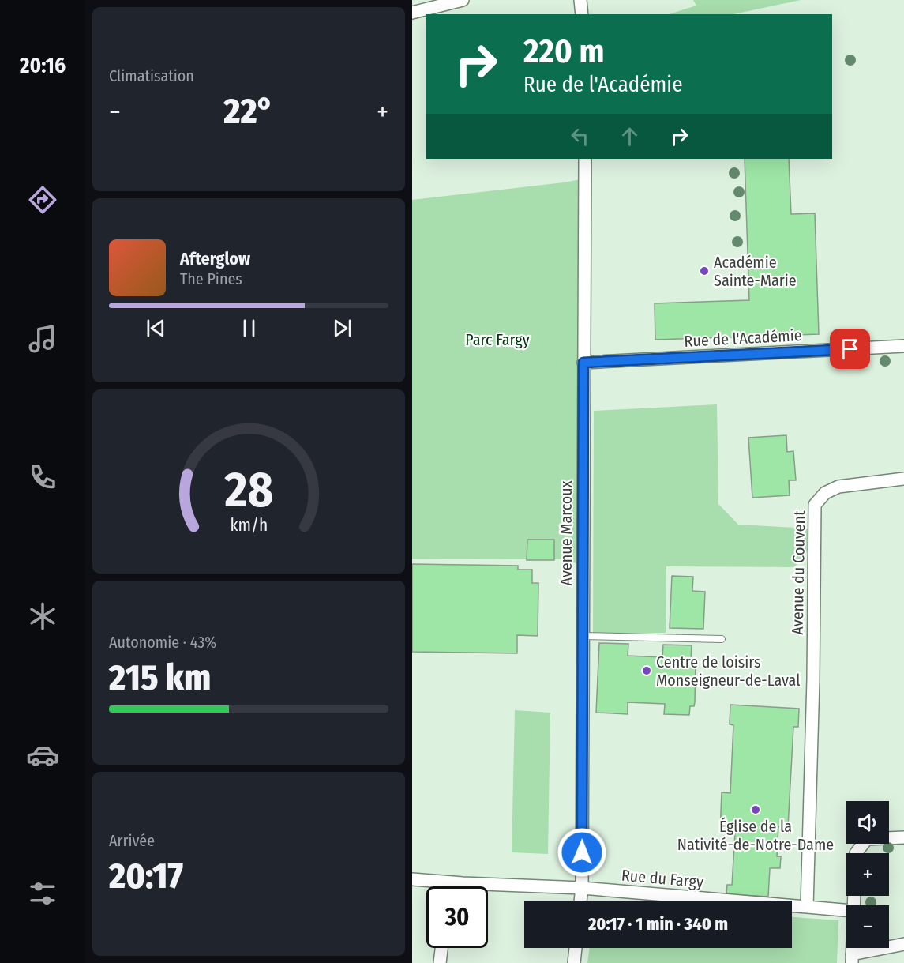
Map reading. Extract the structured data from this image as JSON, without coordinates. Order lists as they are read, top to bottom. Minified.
{"streets":{"street":["Rue de l'Académie","Avenue Marcoux","Avenue du Couvent","Rue du Fargy"]},"crossings":[["Rue de l'Académie","Avenue Marcoux"],["Avenue Marcoux","Rue du Fargy"],["Avenue du Couvent","Rue du Fargy"]],"parks":["Parc Fargy"],"places":["Académie Sainte-Marie","Centre de loisirs Monseigneur-de-Laval","Église de la Nativité-de-Notre-Dame"],"page":{"tabs":"20:16","tile":["Climatisation",["Autonomie · 43%","215 km"],["Arrivée","20:17"]],"turn":["220 m","Rue de l'Académie"],"heat":["−","22°","+"],"song":["Afterglow","The Pines"],"map_buttons":["+","−"],"limit":"30","trip":"20:17 · 1 min · 340 m","gauge":["28","km/h"]}}
